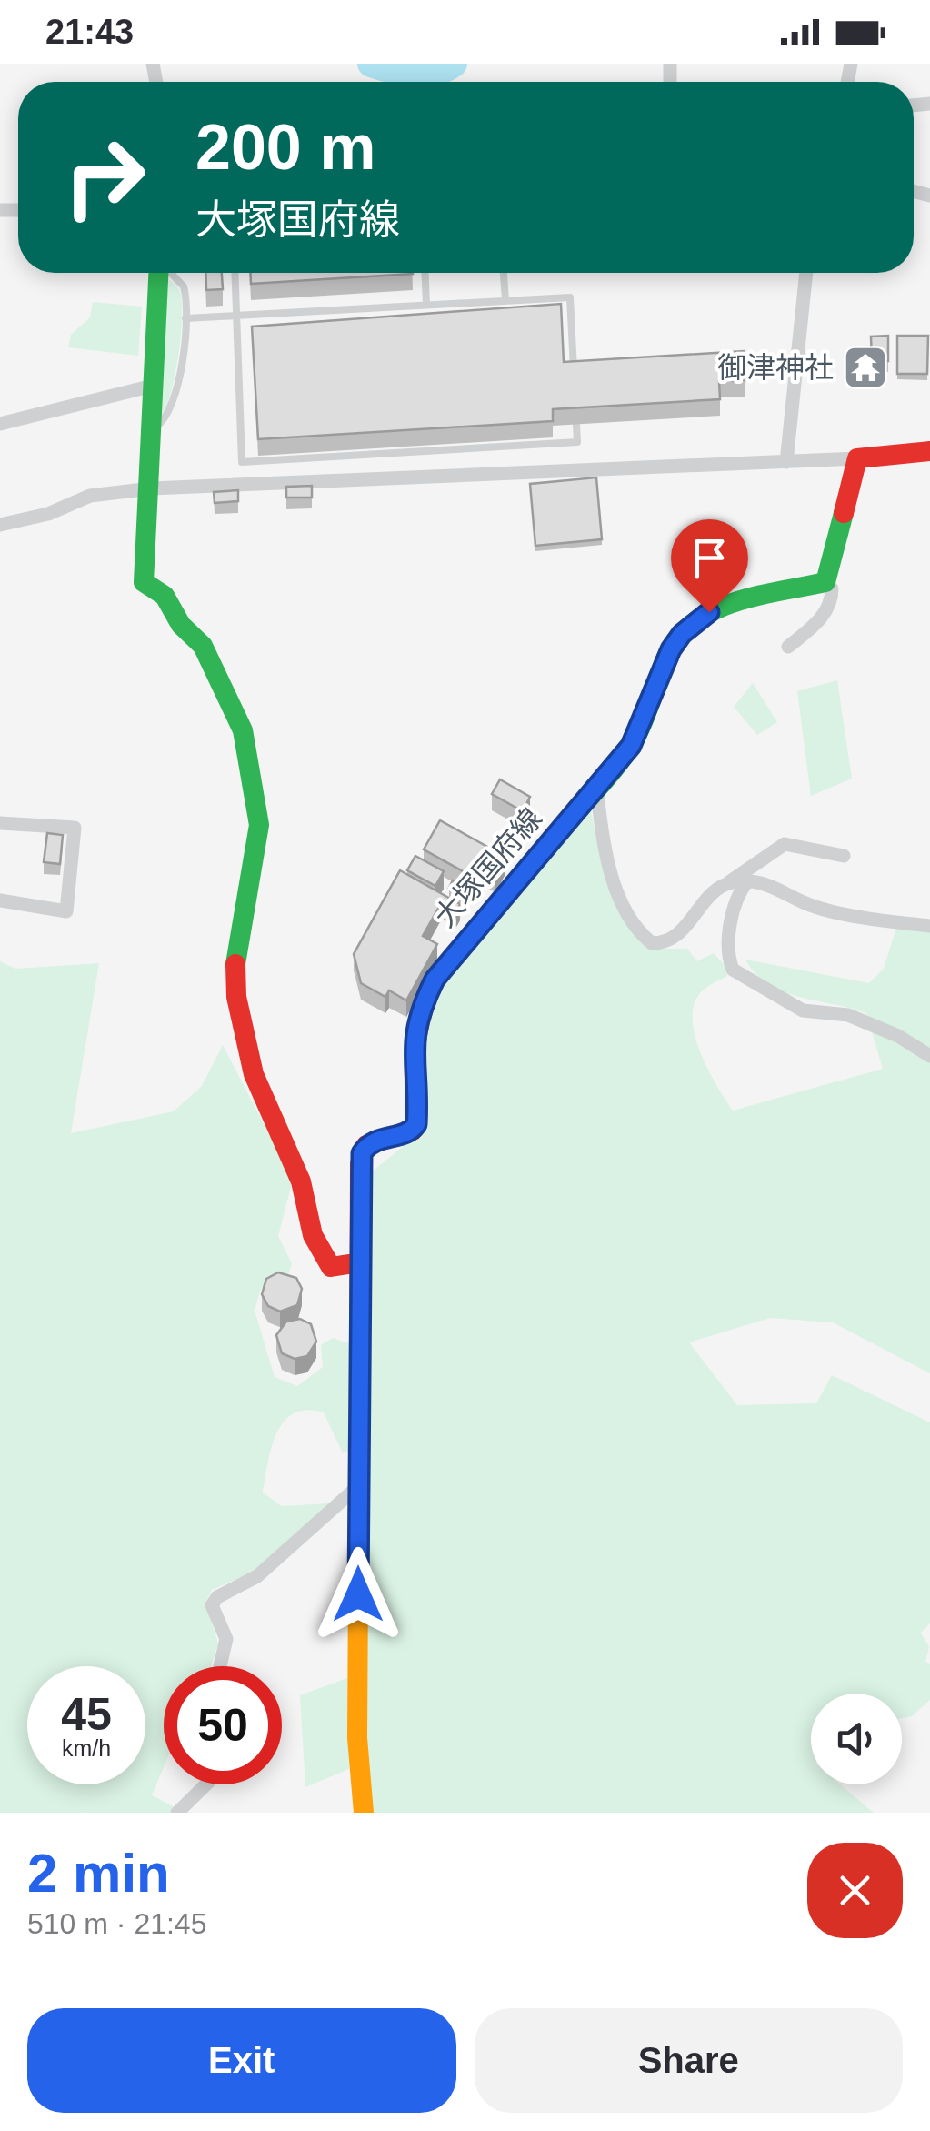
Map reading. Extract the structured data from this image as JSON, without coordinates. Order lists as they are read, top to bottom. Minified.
{"streets":{"main road":["大塚国府線"]},"places":{"temple":["御津神社"]},"page":{"status":"21:43","turn":["200 m","大塚国府線"],"speed":"45 km/h","limit":"50","heading":["2 min","510 m · 21:45"],"buttons":["Exit","Share"]}}
